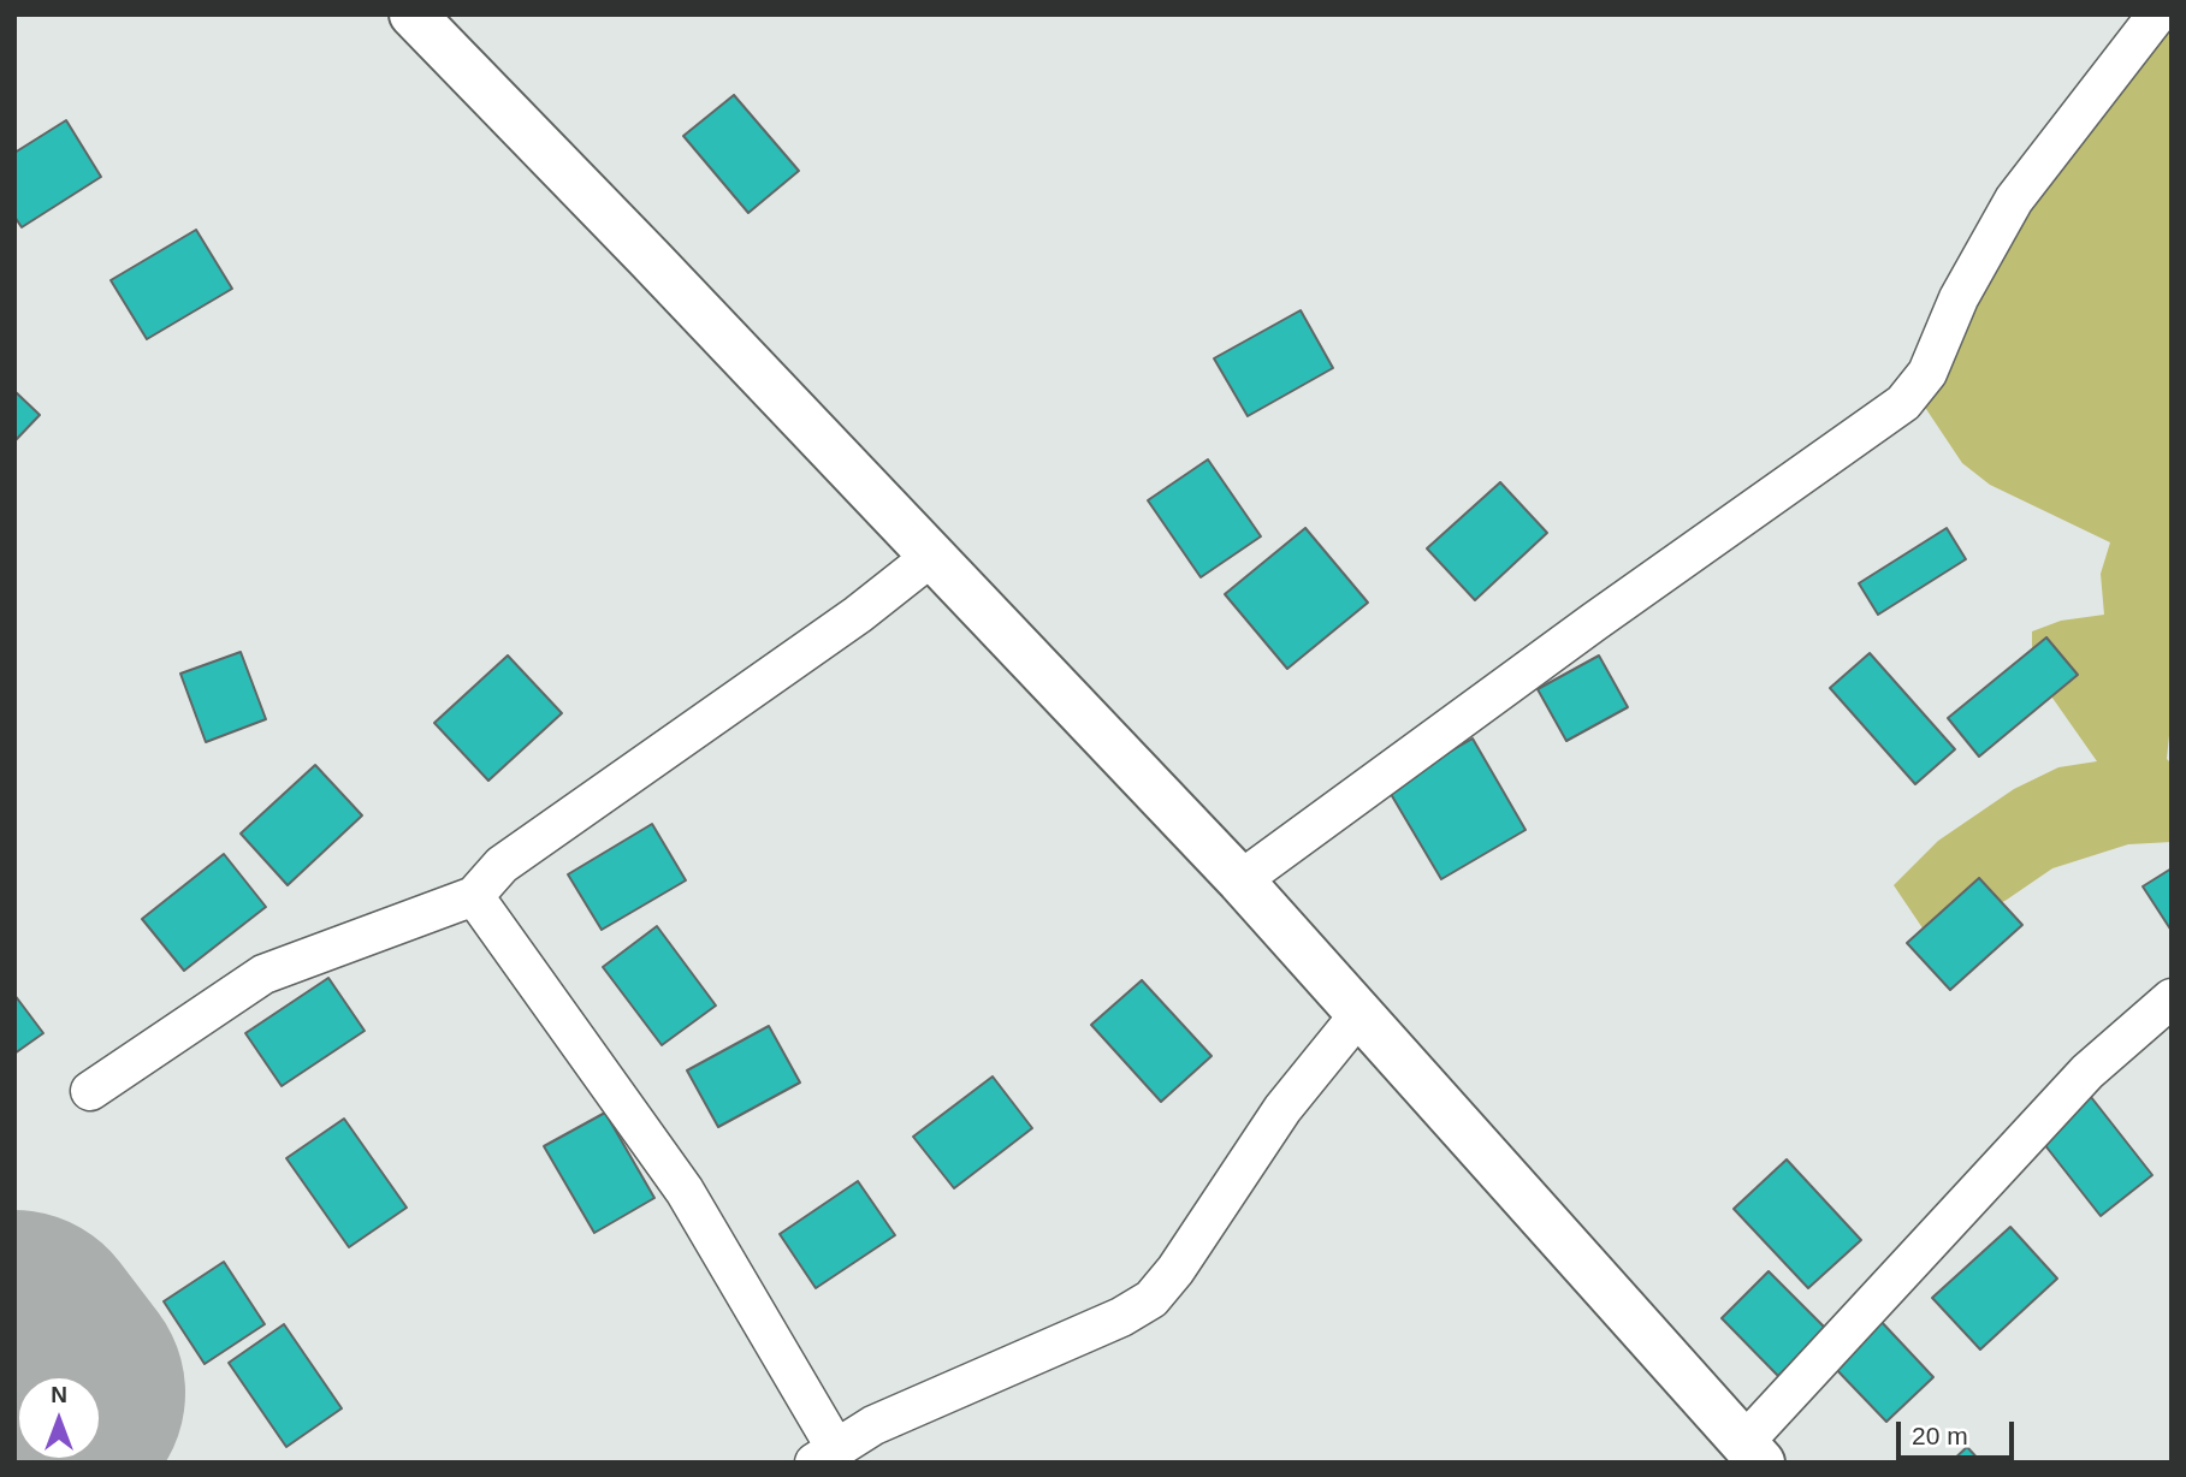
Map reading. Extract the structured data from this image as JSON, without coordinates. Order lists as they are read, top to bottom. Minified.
{"scale_bar":"20 m","north":"top"}
